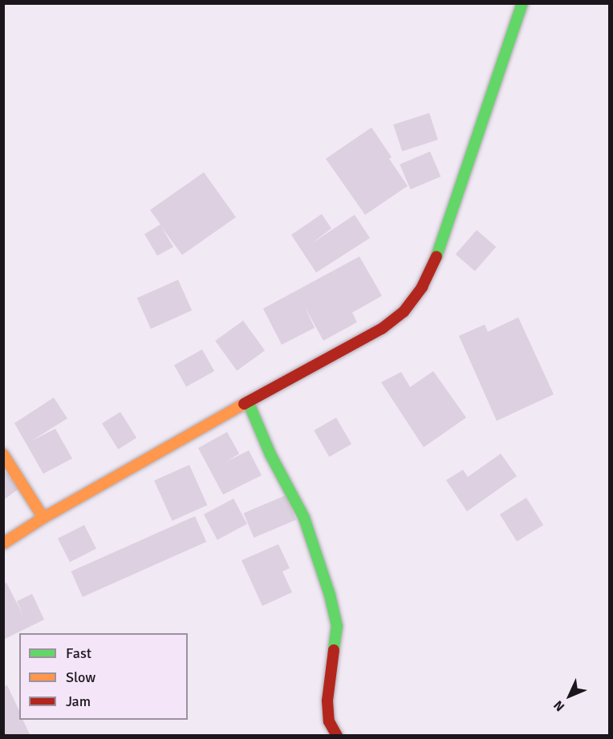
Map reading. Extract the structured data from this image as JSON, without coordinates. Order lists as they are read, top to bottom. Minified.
{"legend":["Fast","Slow","Jam"],"north":"bottom left"}
